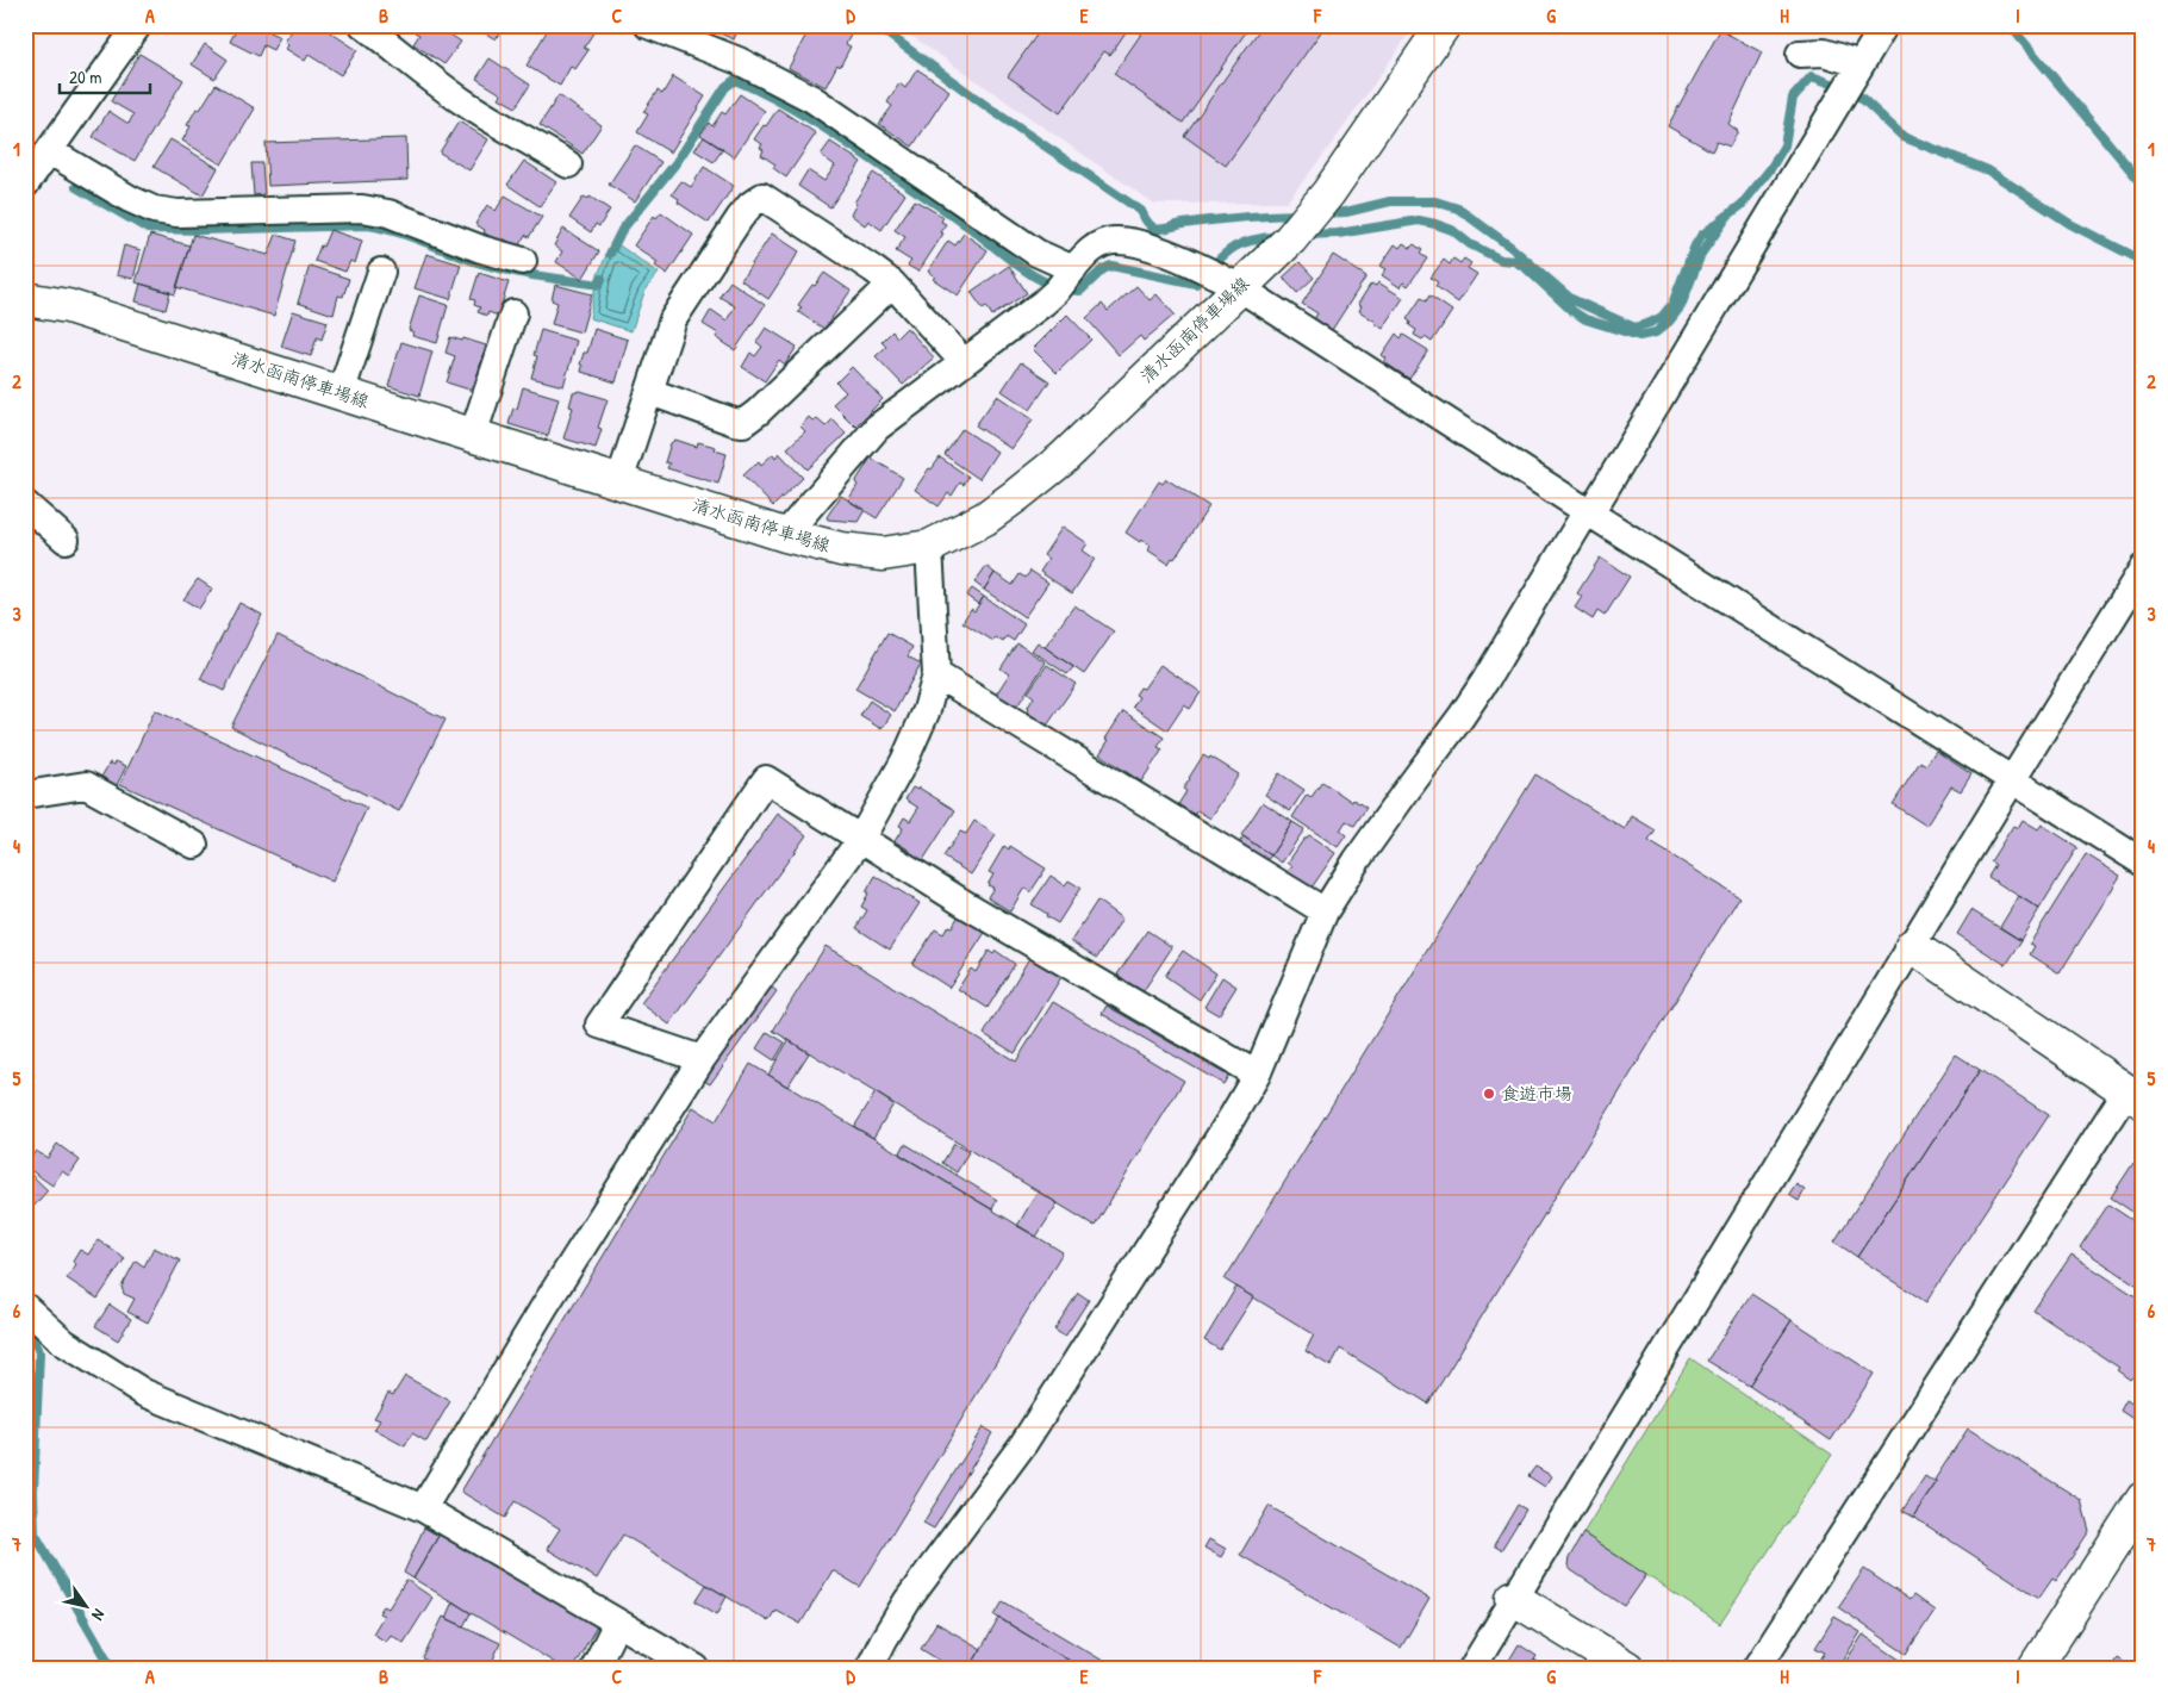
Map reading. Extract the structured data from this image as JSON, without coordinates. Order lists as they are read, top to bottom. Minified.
{"streets":{"main road":["清水函南停車場線"]},"places":["食遊市場"],"scale_bar":"20 m","north":"bottom right","grid":{"columns":["A","B","C","D","E","F","G","H","I"],"rows":["1","2","3","4","5","6","7"]}}
